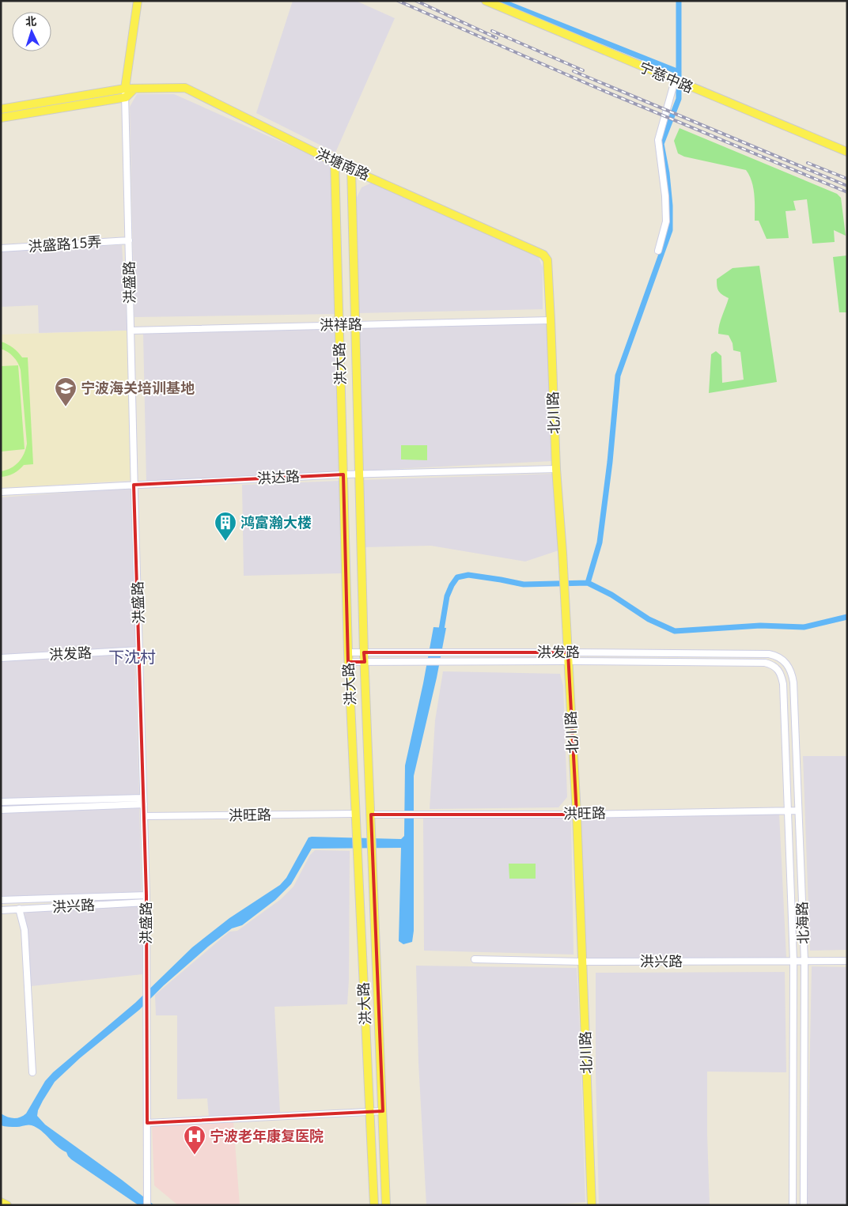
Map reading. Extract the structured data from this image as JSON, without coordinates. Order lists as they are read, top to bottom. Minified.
{"streets":{"main road":["宁慈中路","洪塘南路","洪盛路","洪大路","北川路"],"street":["洪盛路15弄","洪祥路","洪达路","洪发路","洪旺路","洪兴路","北海路"]},"crossings":[["洪塘南路","洪盛路"],["洪塘南路","洪大路"],["洪塘南路","北川路"],["洪盛路15弄","洪盛路"],["洪盛路","洪祥路"],["洪盛路","洪达路"],["洪盛路","洪发路"],["洪盛路","洪旺路"],["洪盛路","洪兴路"],["洪祥路","洪大路"],["洪祥路","北川路"],["洪大路","洪达路"],["洪大路","洪发路"],["洪大路","洪旺路"],["北川路","洪达路"],["北川路","洪发路"],["北川路","洪旺路"],["北川路","洪兴路"],["洪发路","北海路"],["洪旺路","北海路"],["洪兴路","北海路"]],"districts":["下沈村"],"places":{"school or university":["宁波海关培训基地"],"building":["鸿富瀚大楼"],"hospital":["宁波老年康复医院"]},"north":"top"}
